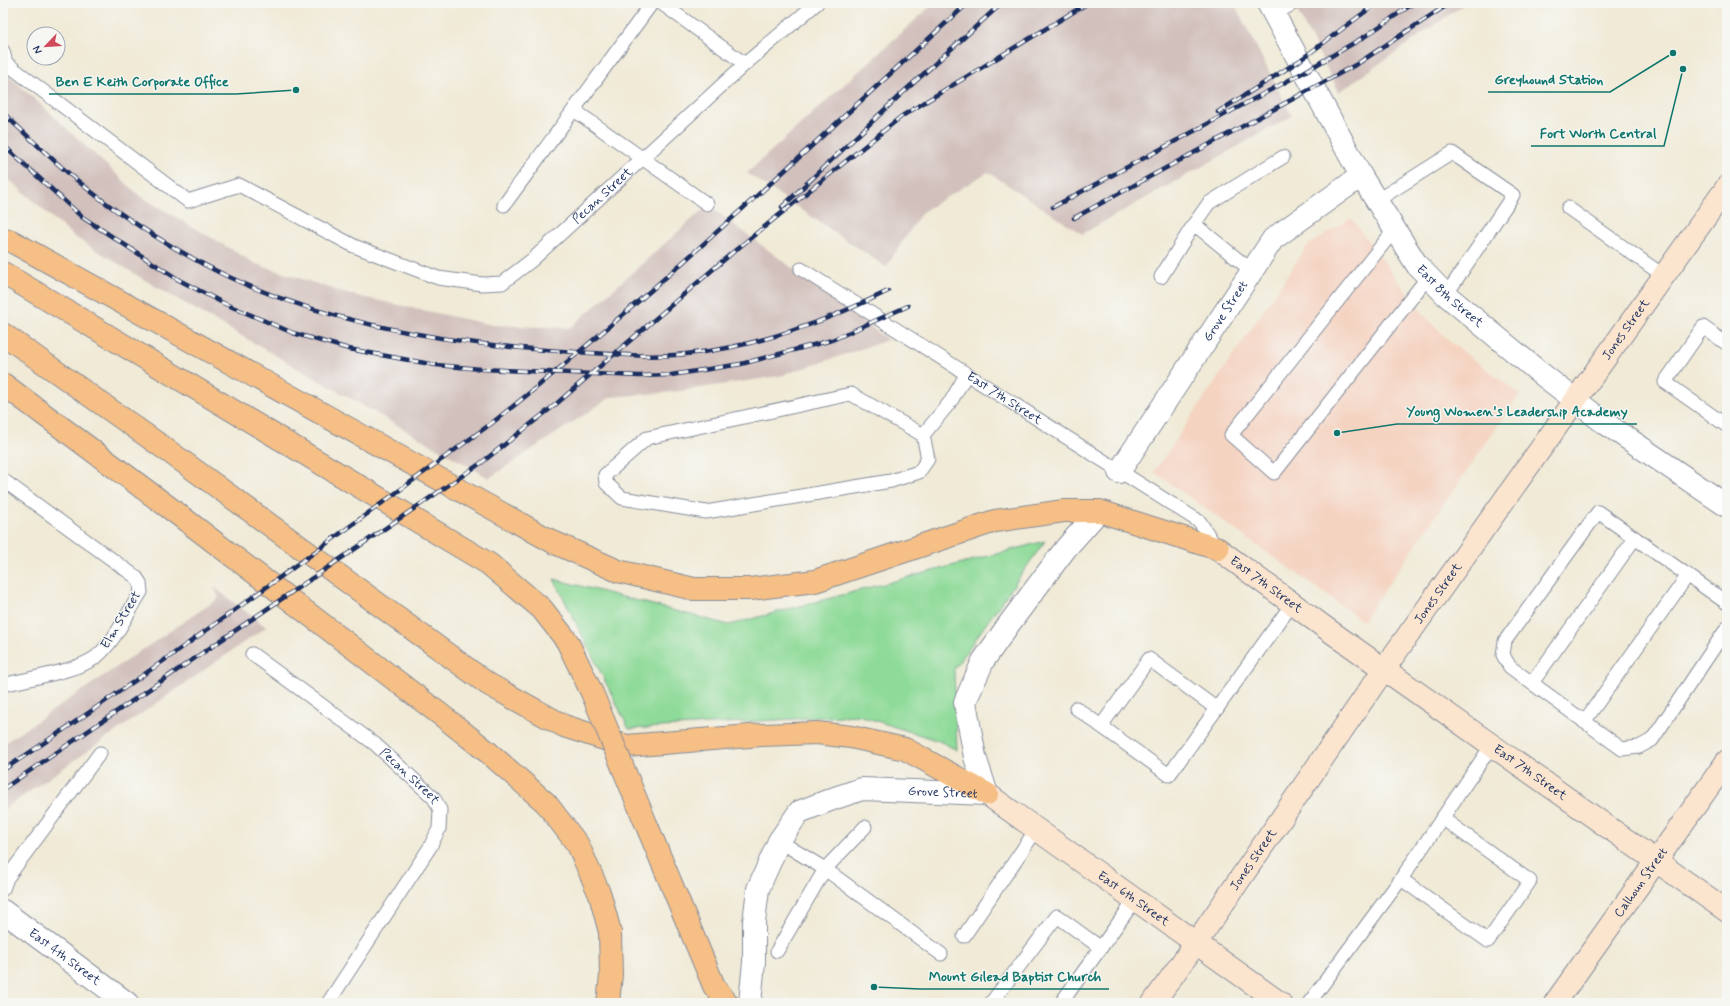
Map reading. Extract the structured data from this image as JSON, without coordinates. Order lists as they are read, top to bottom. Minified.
{"streets":{"street":["East 8th Street","Grove Street","Jones Street","East 7th Street","Calhoun Street","East 6th Street","East 4th Street"],"lane":["Pecan Street","Elm Street"]},"crossings":[["East 8th Street","Grove Street"],["East 8th Street","Jones Street"],["Grove Street","East 7th Street"],["Grove Street","East 6th Street"],["Jones Street","East 7th Street"],["Jones Street","East 6th Street"],["East 7th Street","Calhoun Street"]],"places":["Greyhound Station","Fort Worth Central","Ben E Keith Corporate Office","Young Women's Leadership Academy","Mount Gilead Baptist Church"],"north":"bottom left"}
